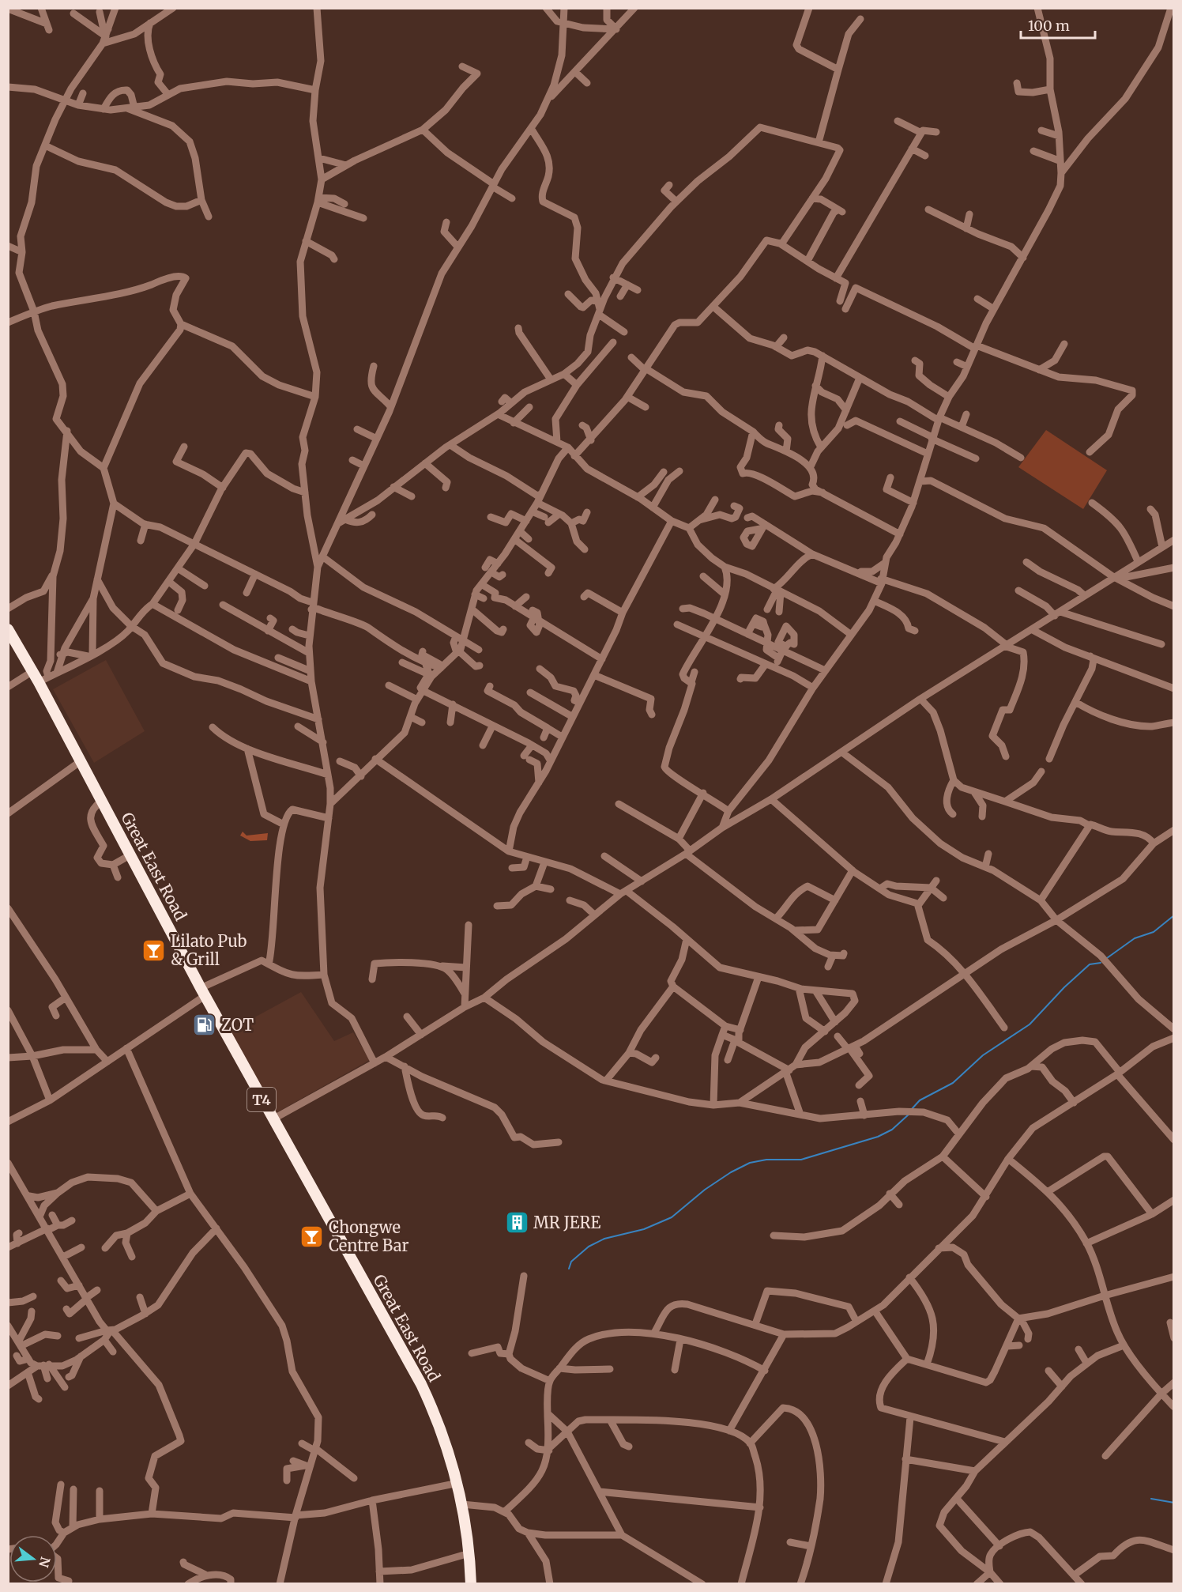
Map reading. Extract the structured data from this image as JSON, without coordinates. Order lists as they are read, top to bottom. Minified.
{"streets":{"highway":["Great East Road","T4"]},"places":{"bar":["Lilato Pub & Grill","Chongwe Centre Bar"],"fuel station":["ZOT"],"building":["MR JERE"]},"scale_bar":"100 m","north":"right"}
